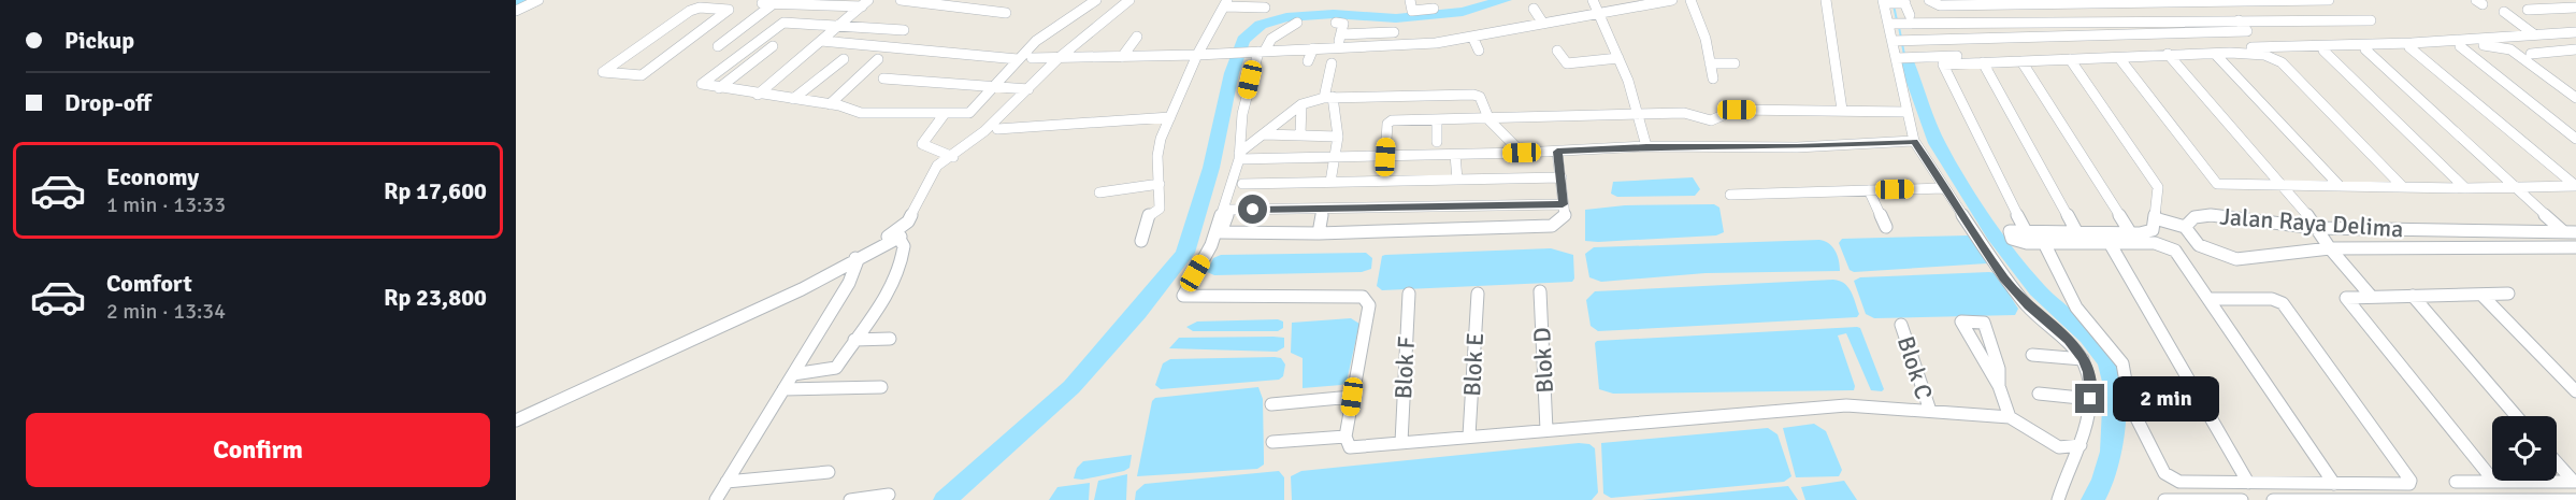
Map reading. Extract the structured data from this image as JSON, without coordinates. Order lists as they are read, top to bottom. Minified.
{"streets":{"street":["Jalan Raya Delima","Blok D","Blok E","Blok F","Blok C"]},"page":{"banner":["Pickup","Drop-off"],"list":[{"name":"Economy","note":"1 min · 13:33","value":"Rp 17,600"},{"name":"Comfort","note":"2 min · 13:34","value":"Rp 23,800"}],"bubble":"2 min","buttons":"Confirm"}}
